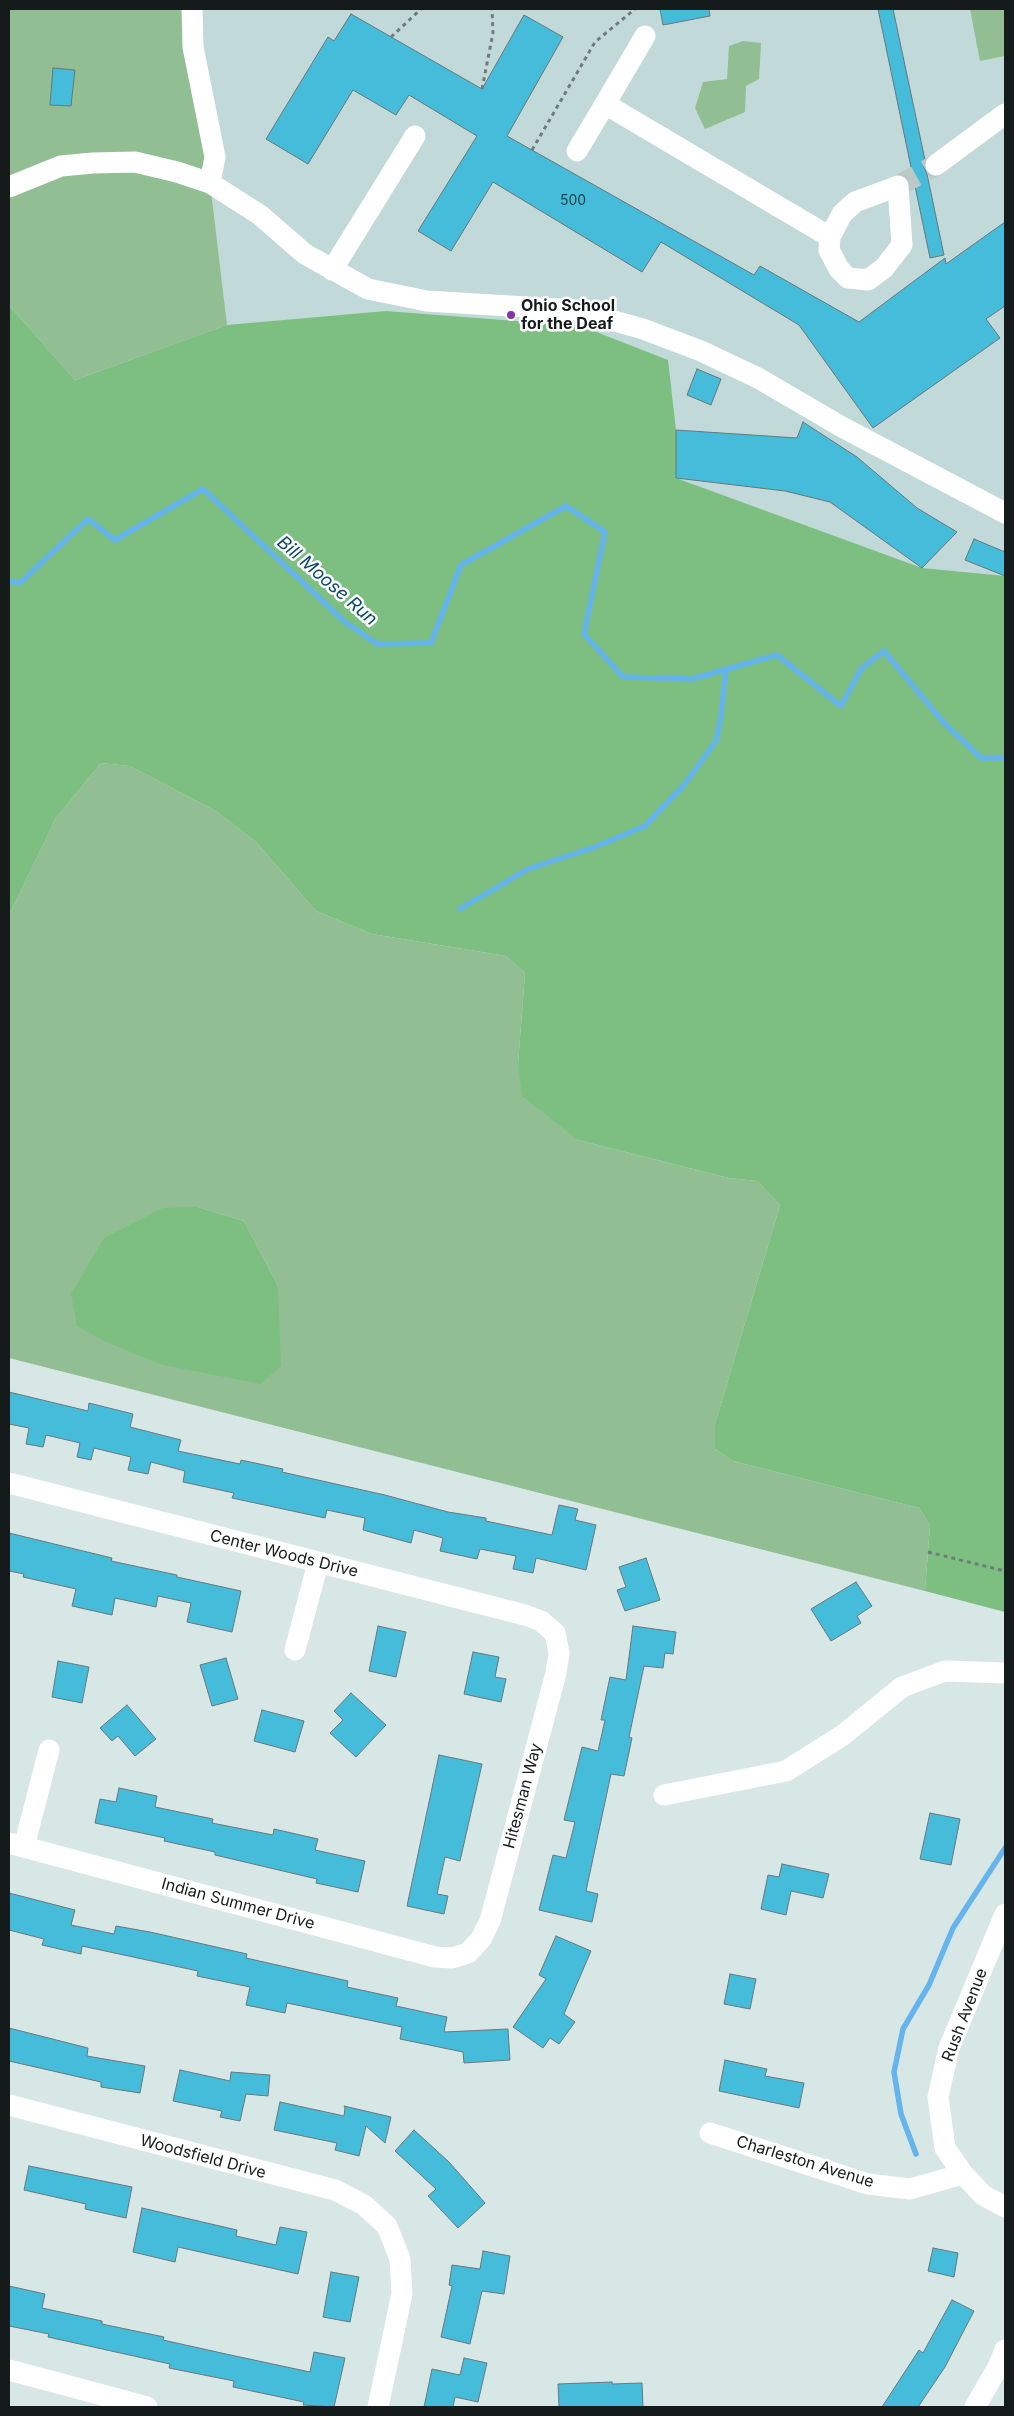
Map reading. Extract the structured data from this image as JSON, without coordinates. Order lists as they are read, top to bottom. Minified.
{"streets":{"street":["Center Woods Drive","Hitesman Way","Indian Summer Drive","Rush Avenue","Woodsfield Drive","Charleston Avenue"]},"crossings":[["Center Woods Drive","Hitesman Way"],["Hitesman Way","Indian Summer Drive"],["Rush Avenue","Charleston Avenue"]],"water":["Bill Moose Run"],"places":["Ohio School for the Deaf"],"house_numbers":["500"]}
